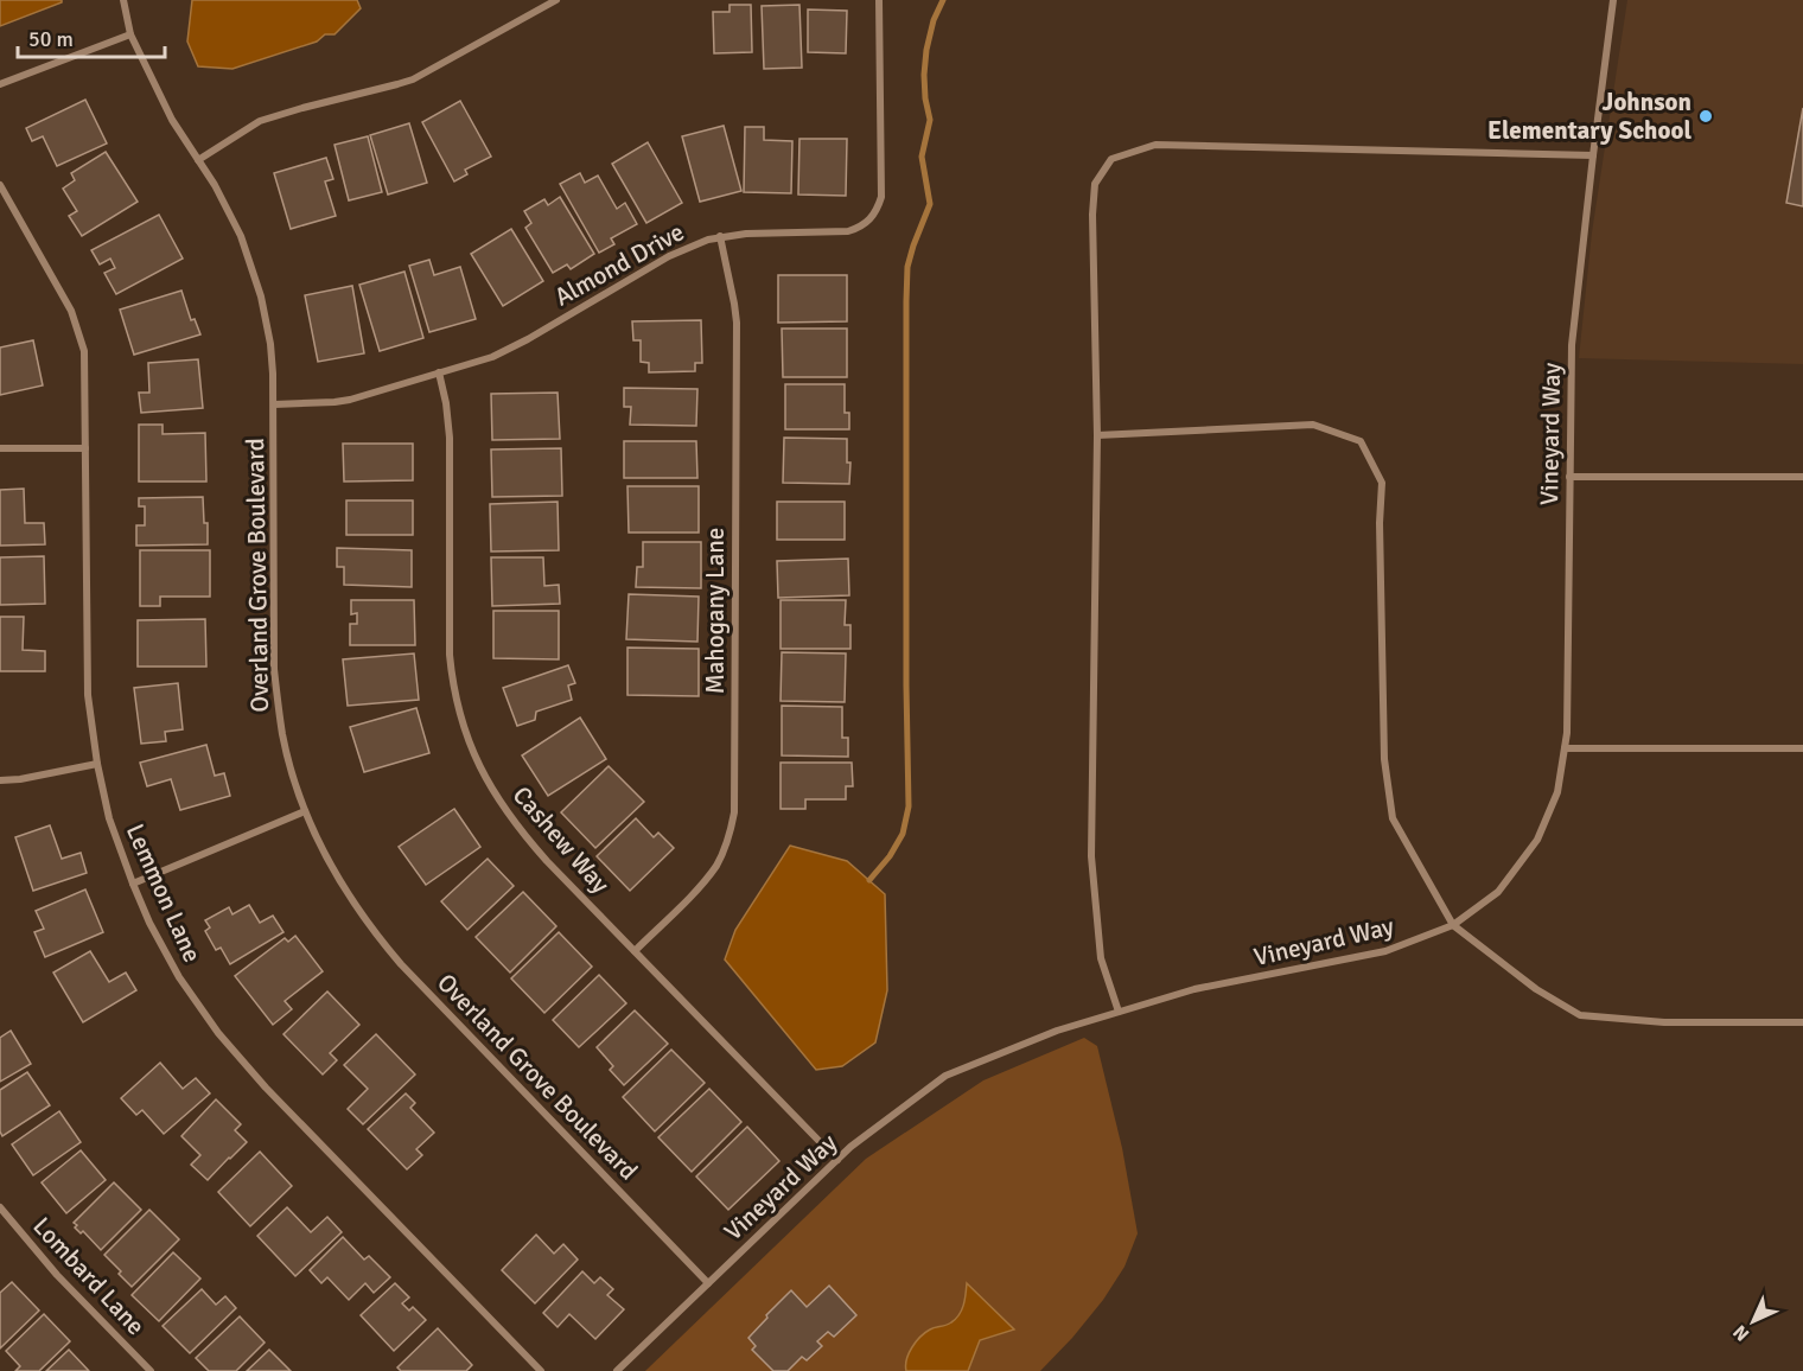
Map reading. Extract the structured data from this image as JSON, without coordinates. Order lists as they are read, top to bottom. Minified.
{"streets":{"street":["Almond Drive","Vineyard Way","Overland Grove Boulevard","Mahogany Lane","Cashew Way","Lemmon Lane","Lombard Lane"]},"crossings":[["Almond Drive","Overland Grove Boulevard"],["Almond Drive","Mahogany Lane"],["Almond Drive","Cashew Way"],["Vineyard Way","Overland Grove Boulevard"],["Vineyard Way","Cashew Way"],["Mahogany Lane","Cashew Way"]],"places":["Johnson Elementary School"],"scale_bar":"50 m","north":"bottom left"}
